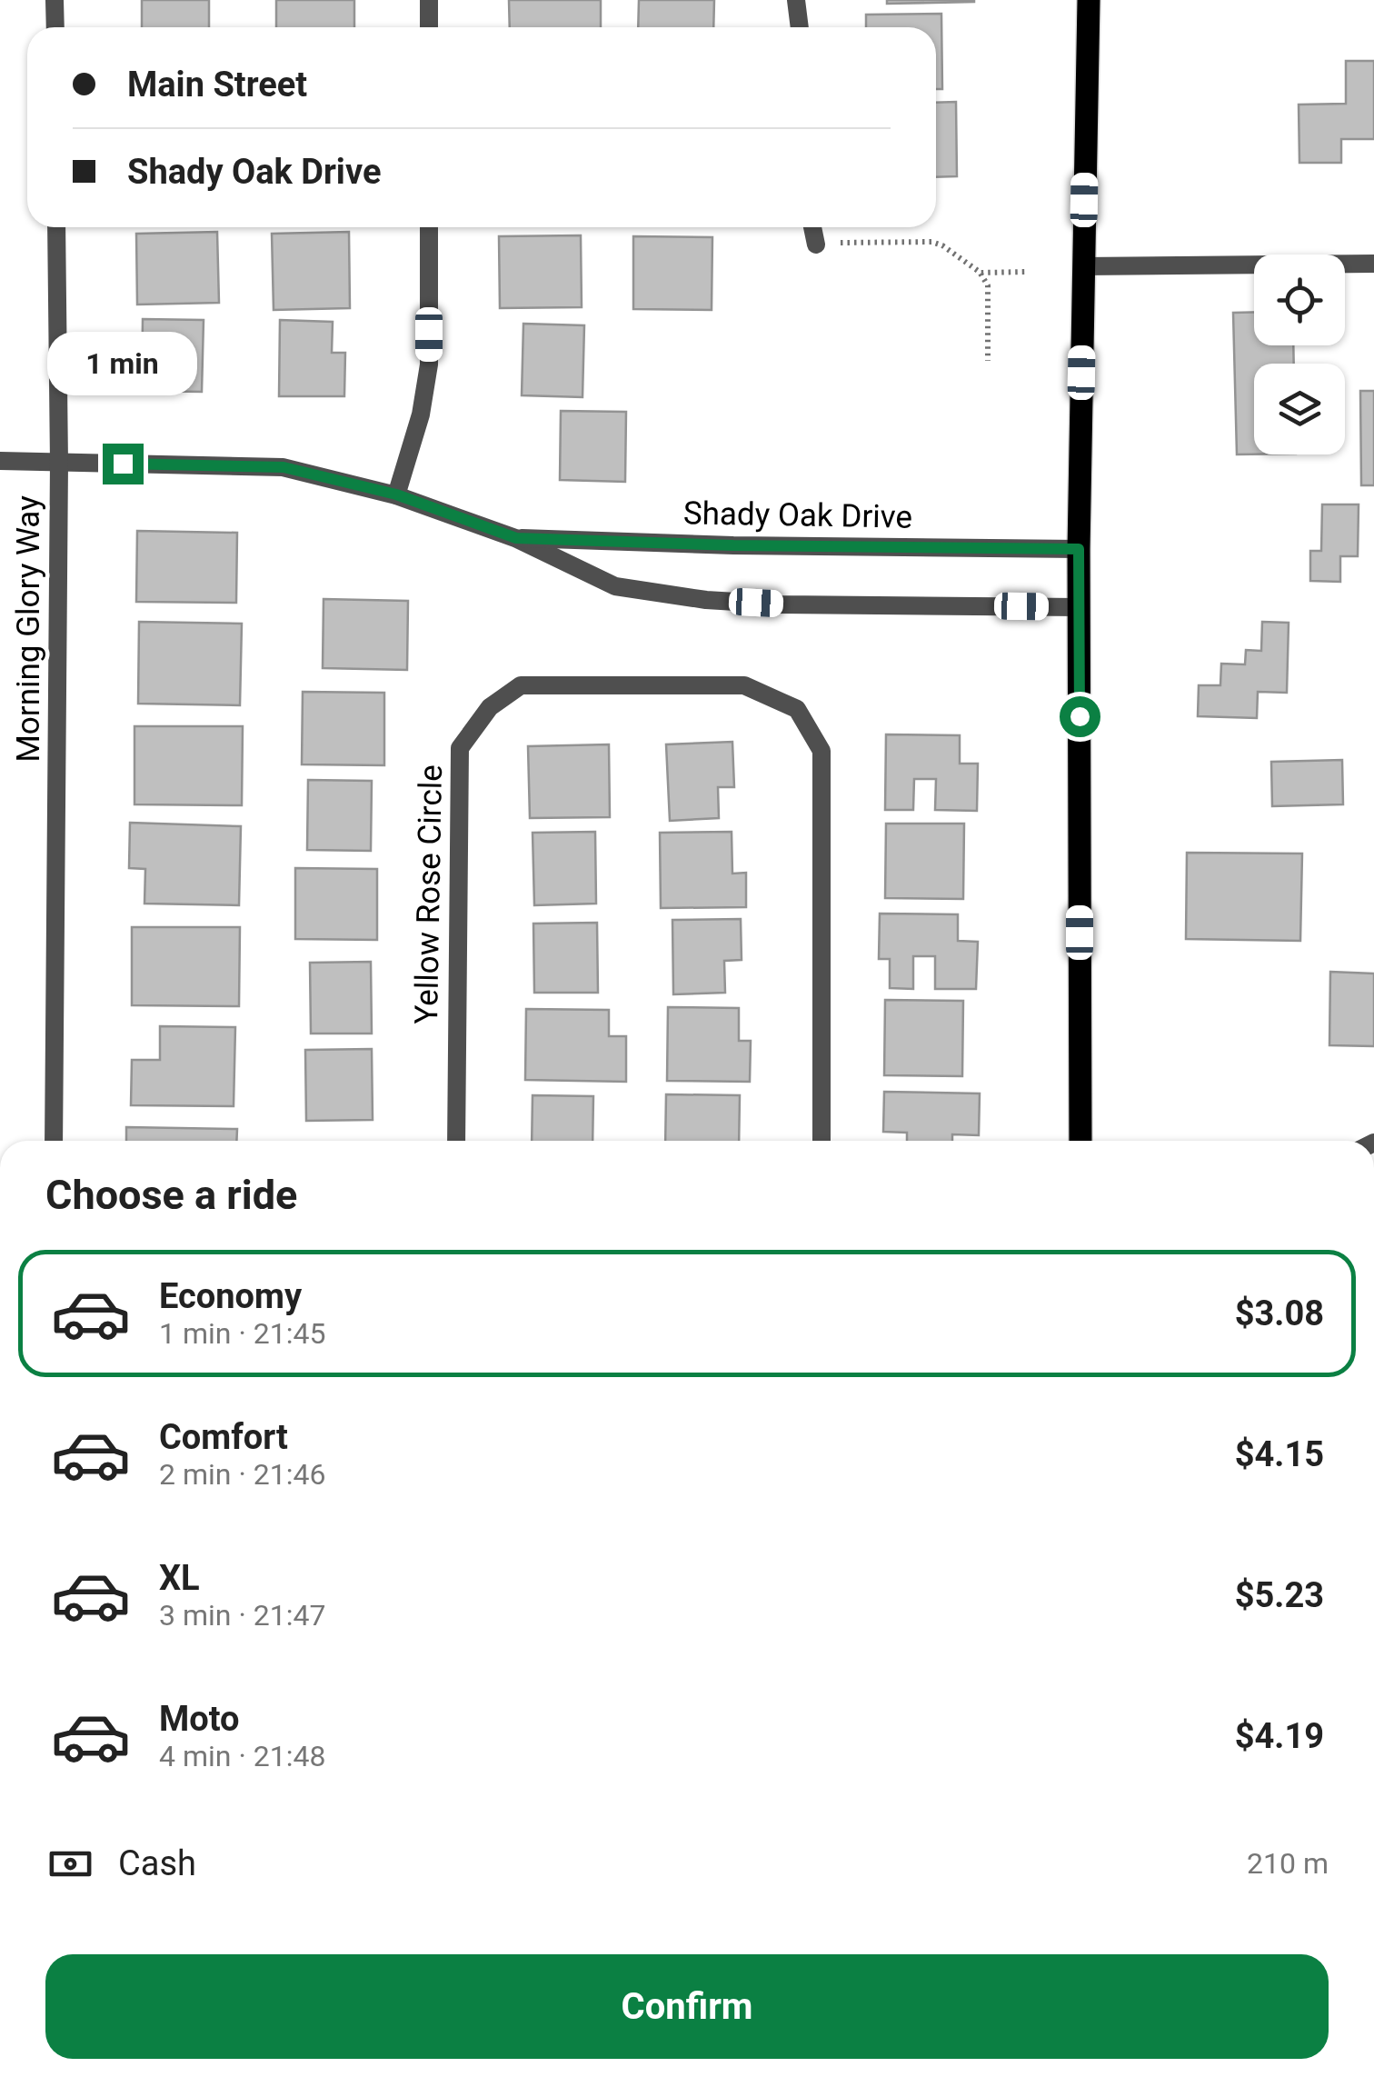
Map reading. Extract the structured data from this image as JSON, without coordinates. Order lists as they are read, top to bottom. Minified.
{"streets":{"street":["Shady Oak Drive","Morning Glory Way","Yellow Rose Circle"]},"crossings":[["Shady Oak Drive","Morning Glory Way"]],"page":{"banner":["Main Street","Shady Oak Drive"],"bubble":"1 min","heading":"Choose a ride","list":[{"name":"Economy","note":"1 min · 21:45","value":"$3.08"},{"name":"Comfort","note":"2 min · 21:46","value":"$4.15"},{"name":"XL","note":"3 min · 21:47","value":"$5.23"},{"name":"Moto","note":"4 min · 21:48","value":"$4.19"}],"pay":["Cash","210 m"],"buttons":"Confirm"}}
